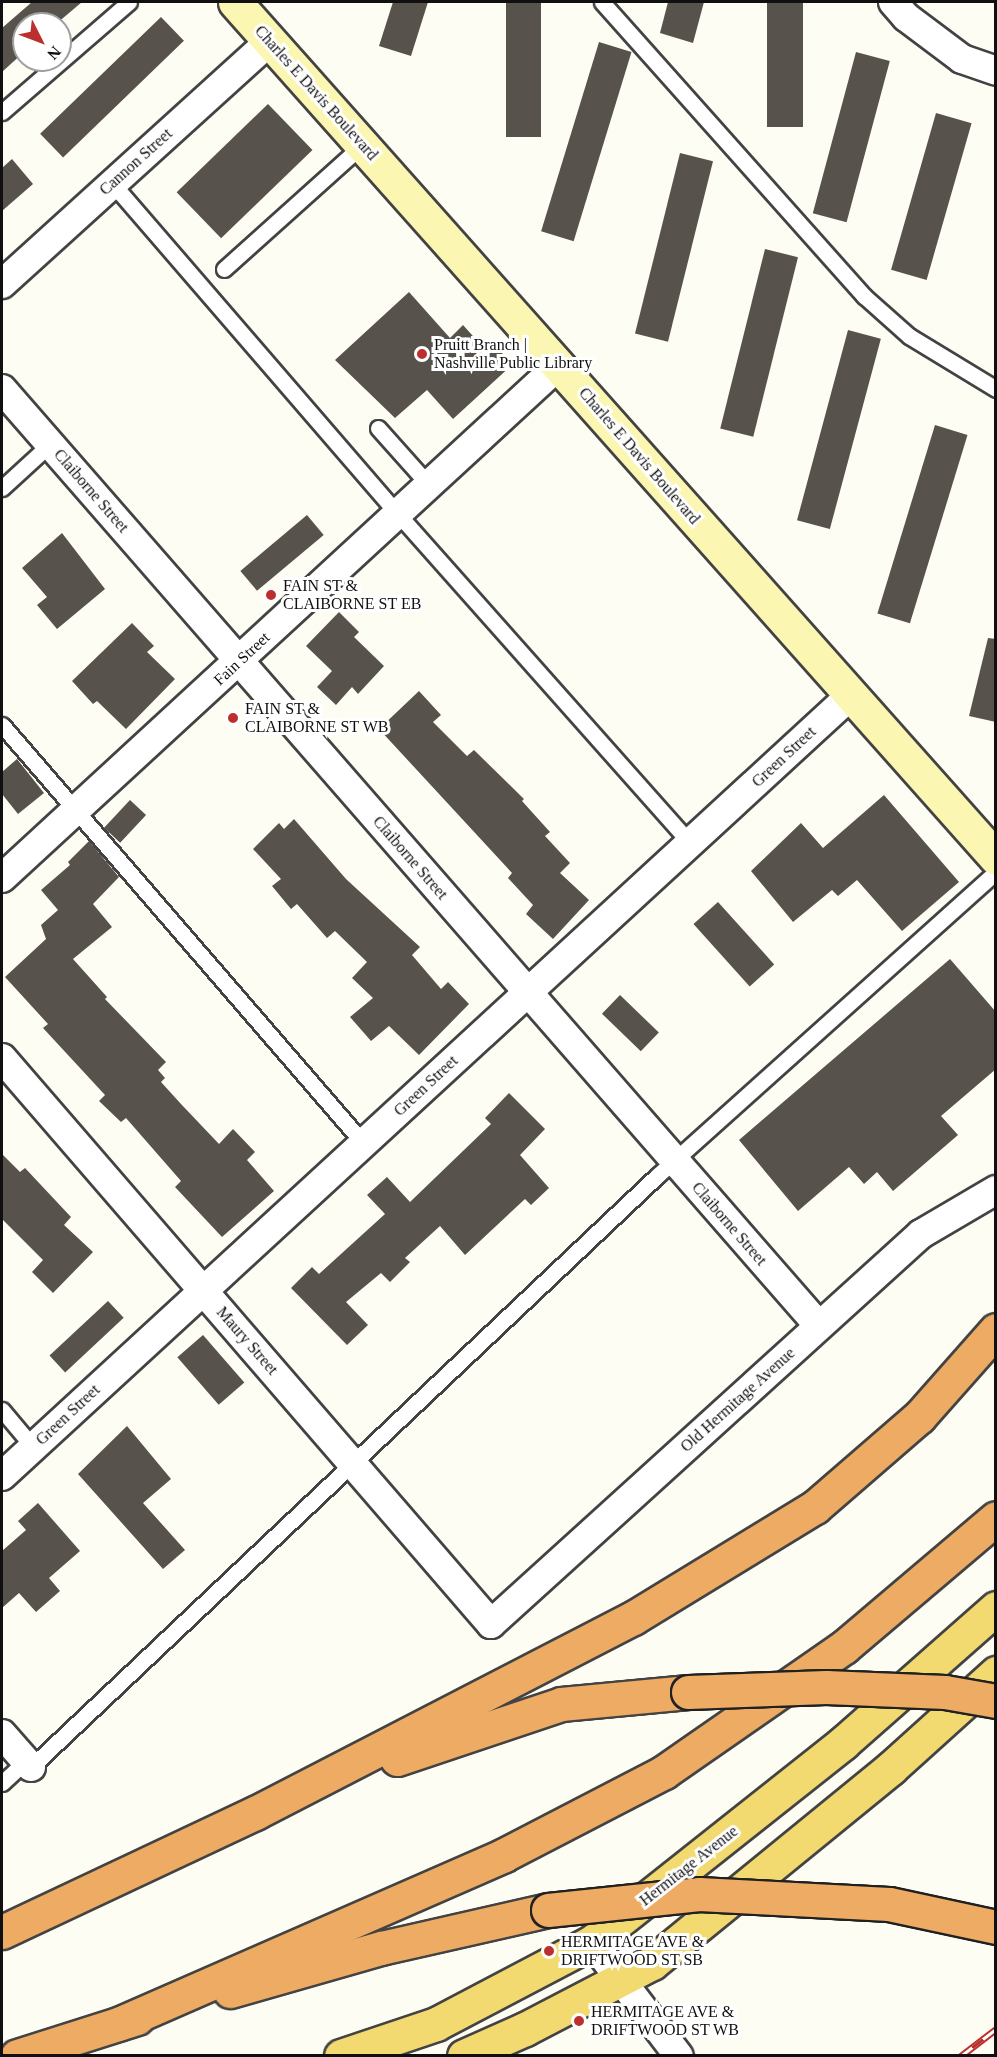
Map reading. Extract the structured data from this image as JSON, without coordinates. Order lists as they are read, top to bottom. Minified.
{"streets":{"main road":["Hermitage Avenue"],"street":["Charles E Davis Boulevard","Cannon Street","Claiborne Street","Fain Street","Green Street","Maury Street","Old Hermitage Avenue"]},"crossings":[["Charles E Davis Boulevard","Cannon Street"],["Charles E Davis Boulevard","Fain Street"],["Charles E Davis Boulevard","Green Street"],["Claiborne Street","Fain Street"],["Claiborne Street","Green Street"],["Claiborne Street","Old Hermitage Avenue"],["Green Street","Maury Street"],["Maury Street","Old Hermitage Avenue"]],"places":["Pruitt Branch | Nashville Public Library","FAIN ST & CLAIBORNE ST EB","FAIN ST & CLAIBORNE ST WB","HERMITAGE AVE & DRIFTWOOD ST SB","HERMITAGE AVE & DRIFTWOOD ST WB"],"north":"bottom right"}
